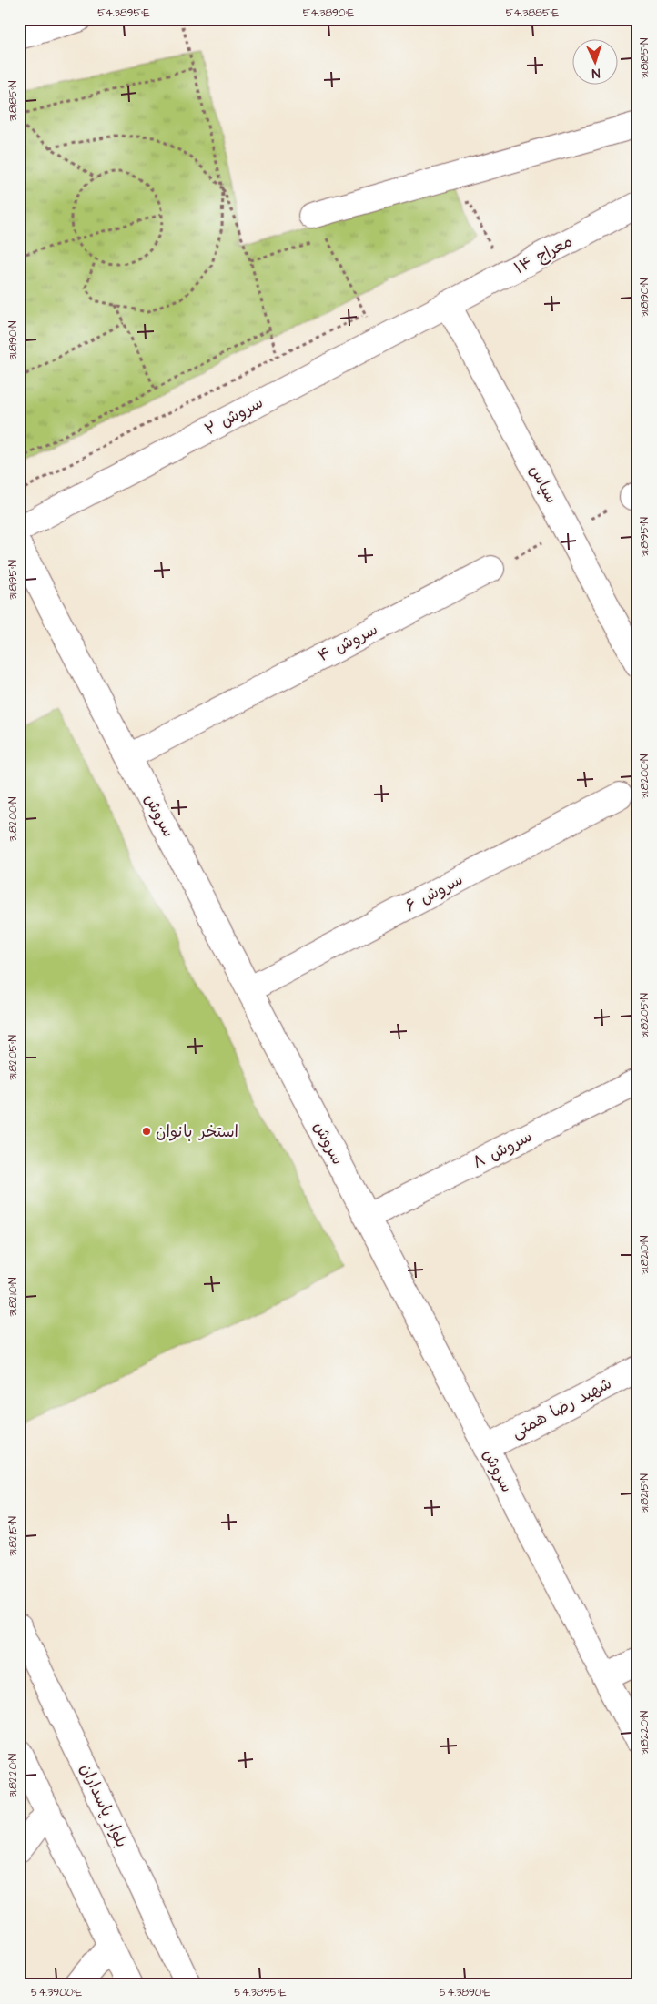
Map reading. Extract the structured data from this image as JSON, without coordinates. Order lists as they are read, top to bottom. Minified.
{"streets":{"street":["معراج ۱۴","سروش ۲","سپاس","سروش ۴","سروش","سروش ۶","سروش ۸","شهید رضا همتی","بلوار پاسداران"]},"crossings":[["معراج ۱۴","سروش ۲"],["معراج ۱۴","سپاس"],["سروش ۲","سپاس"],["سروش ۴","سروش"],["سروش","سروش ۶"],["سروش","سروش ۸"],["سروش","شهید رضا همتی"]],"places":["استخر بانوان"],"north":"bottom","coordinates":["54.3895°E","54.3890°E","54.3885°E","31.8185°N","31.8190°N","31.8195°N","31.8200°N","31.8205°N","31.8210°N","31.8215°N","31.8220°N","54.3900°E"]}
